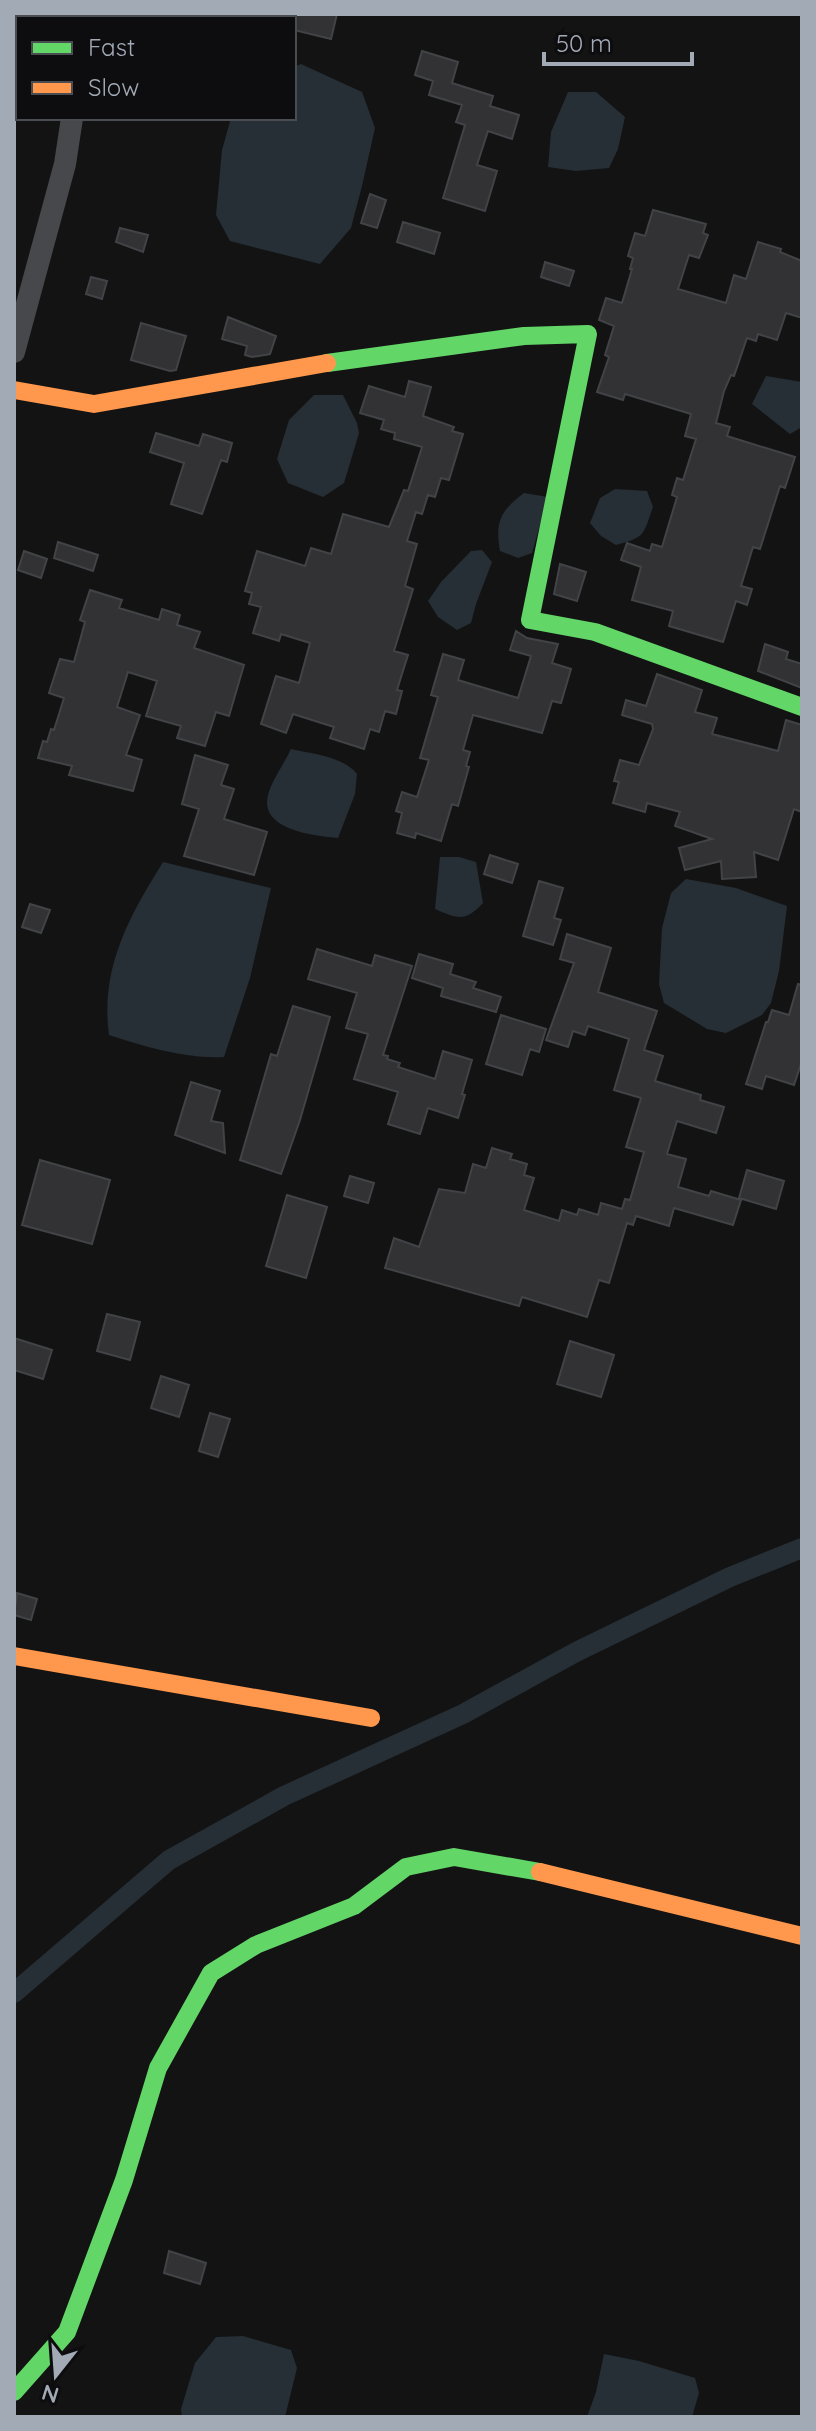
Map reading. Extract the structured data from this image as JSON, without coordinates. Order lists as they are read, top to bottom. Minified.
{"legend":["Fast","Slow"],"scale_bar":"50 m","north":"bottom"}
